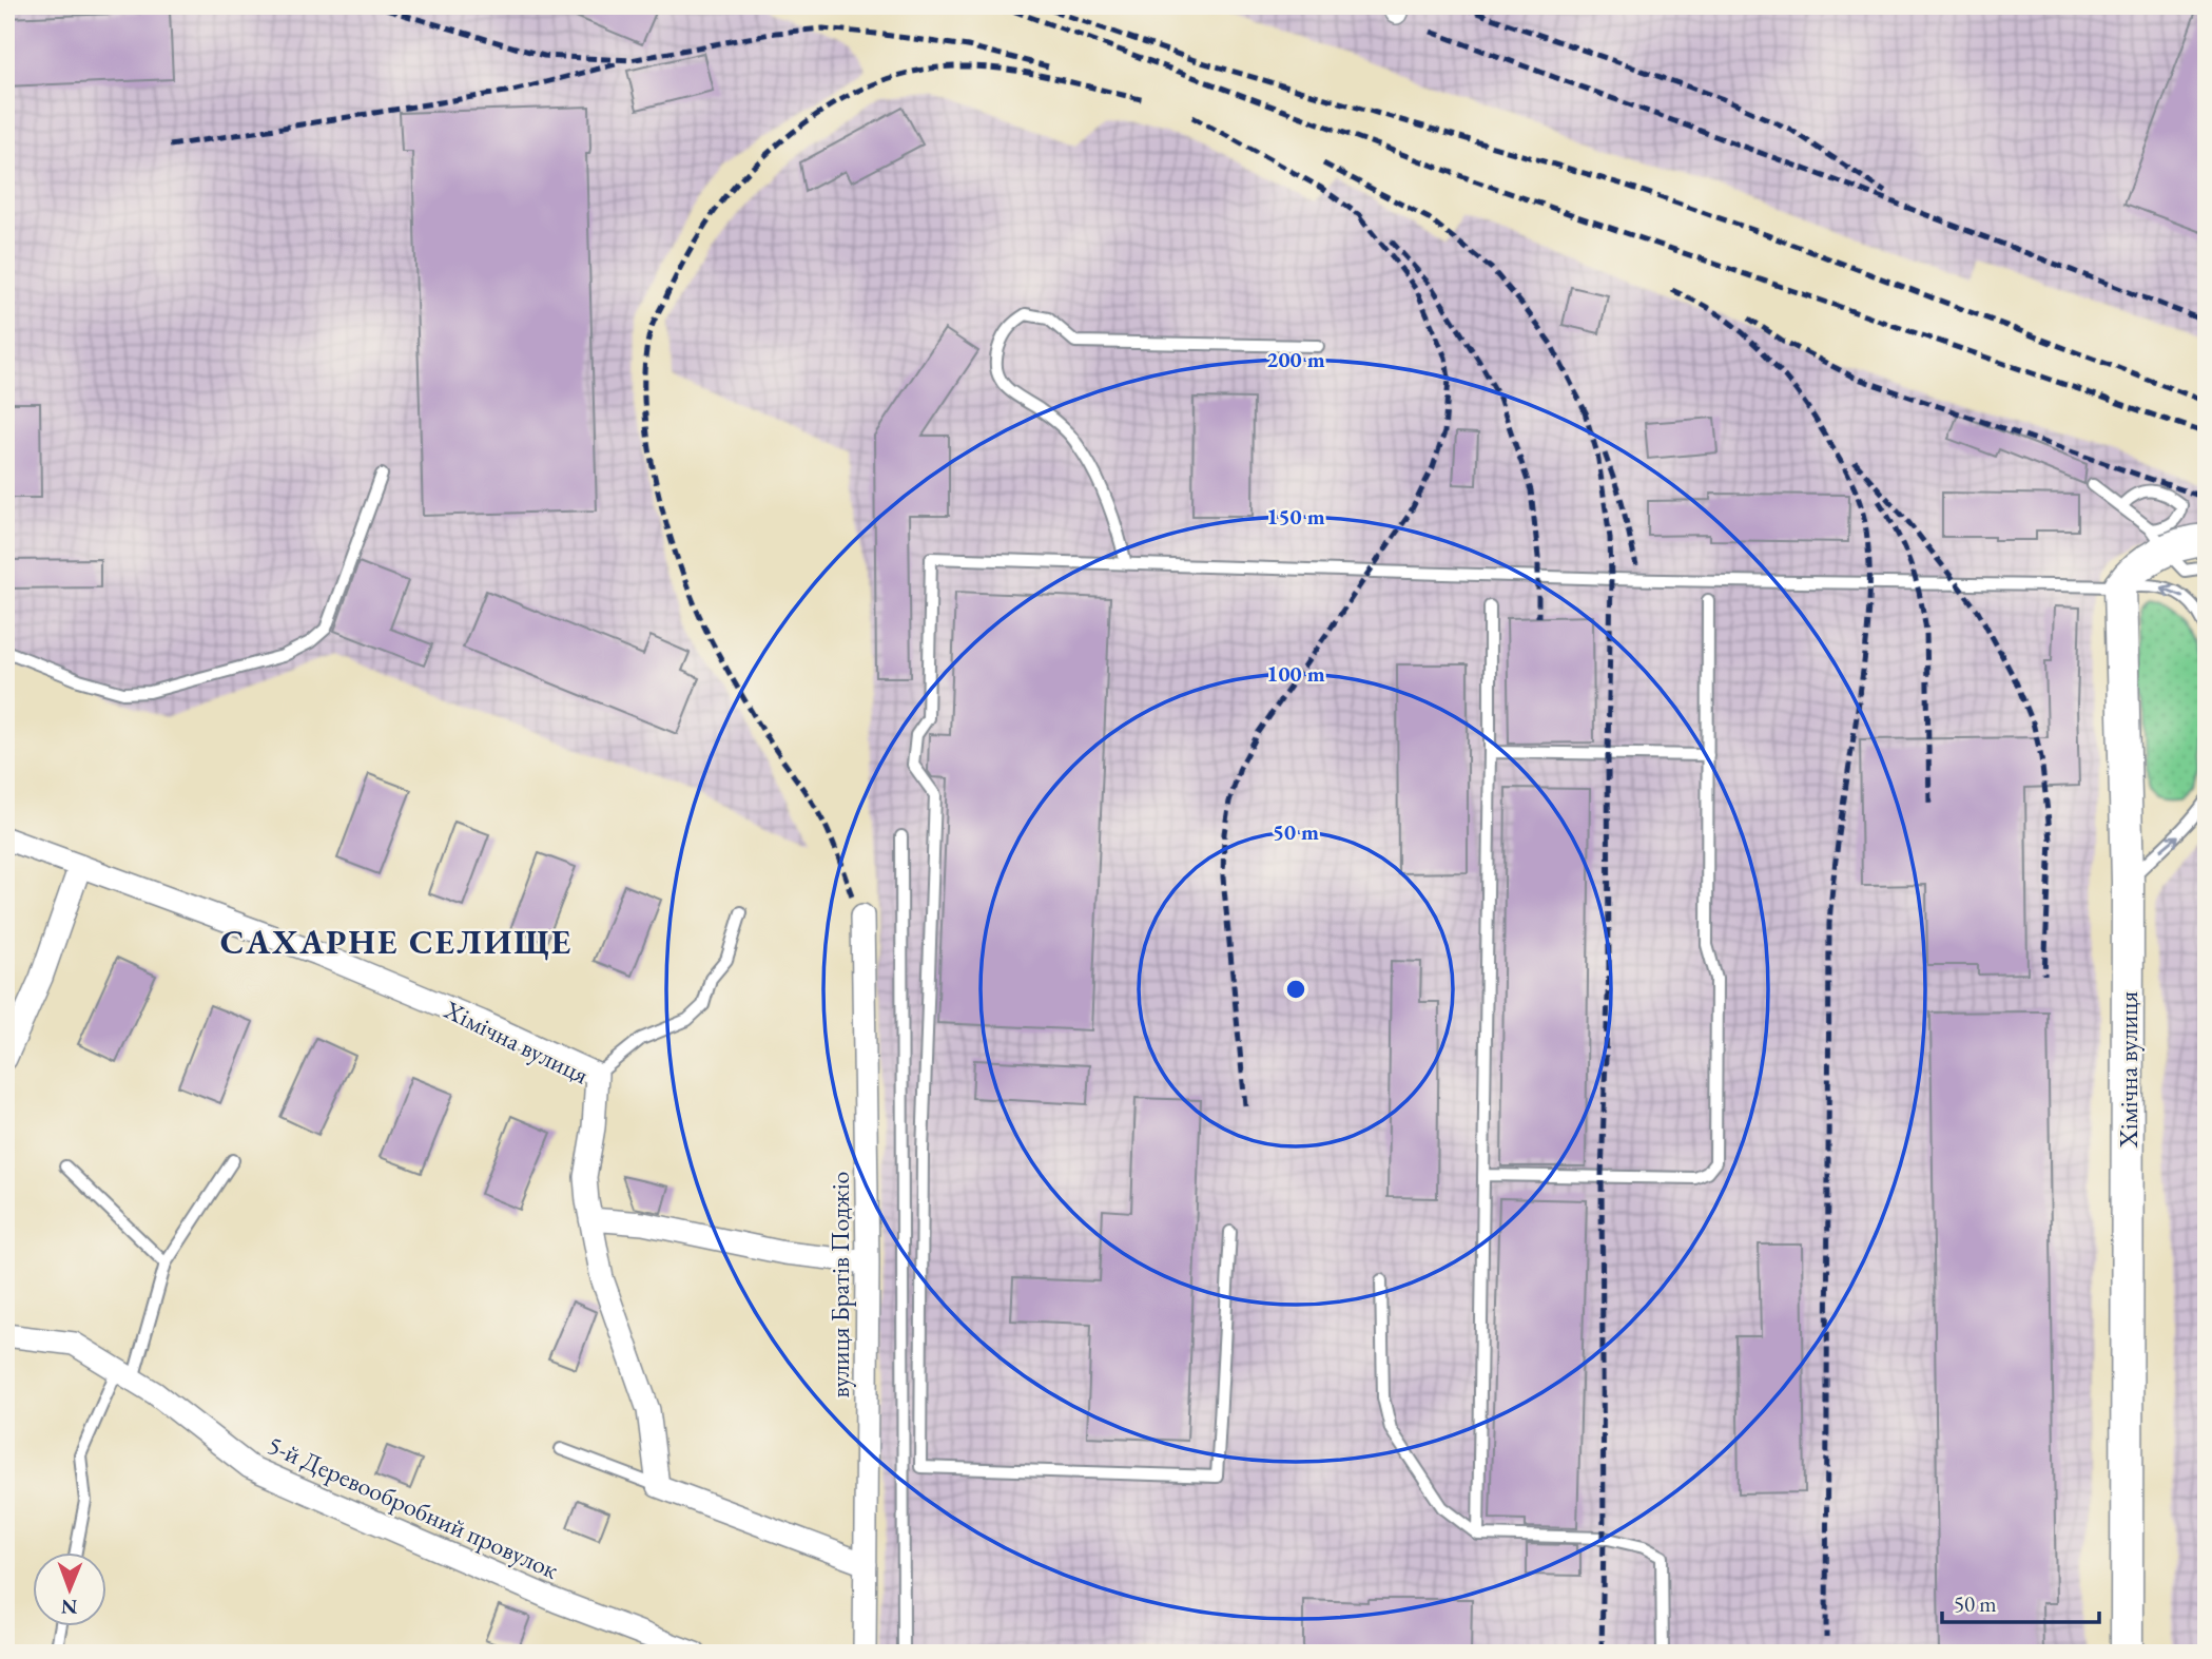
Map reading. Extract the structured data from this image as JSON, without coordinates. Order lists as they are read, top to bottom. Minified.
{"streets":{"main road":["Хімічна вулиця"],"street":["вулиця Братів Поджіо","5-й Деревообробний провулок"]},"districts":["САХАРНЕ СЕЛИЩЕ"],"scale_bar":"50 m","north":"bottom","rings":["200 m","150 m","100 m","50 m"]}
